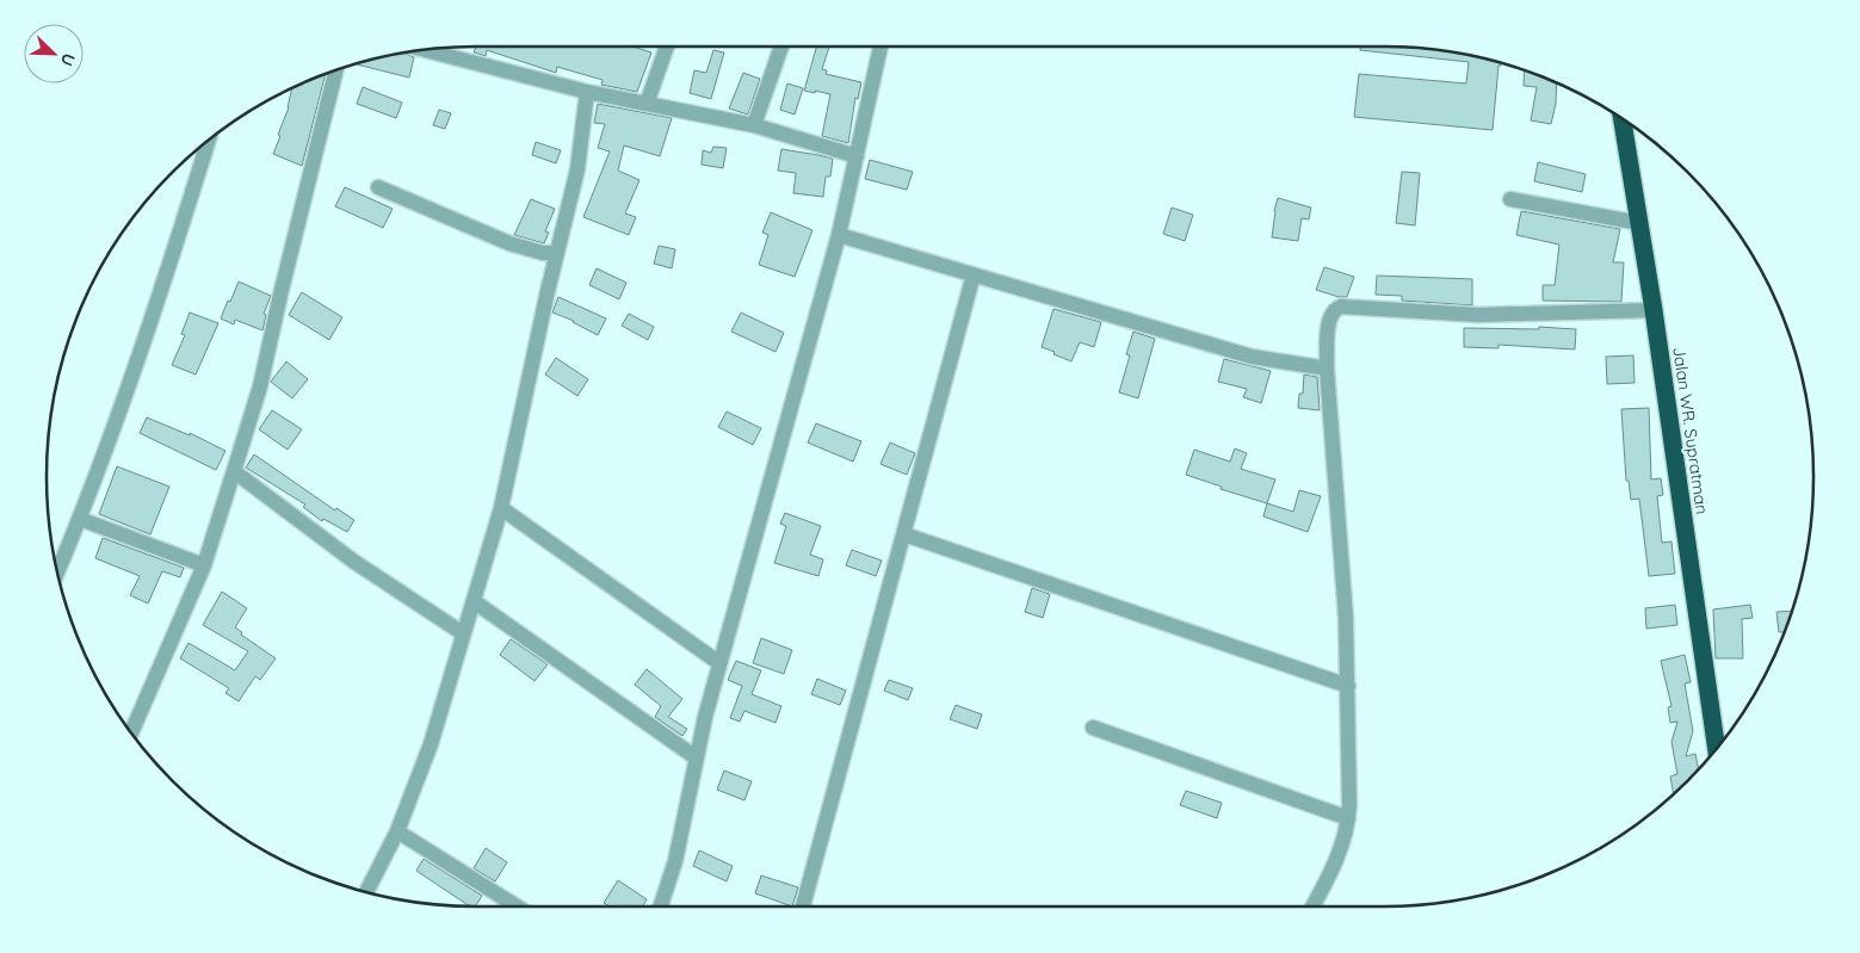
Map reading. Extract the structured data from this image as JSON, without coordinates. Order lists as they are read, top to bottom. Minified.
{"streets":{"highway":["Jalan WR. Supratman"]},"north":"bottom right"}
